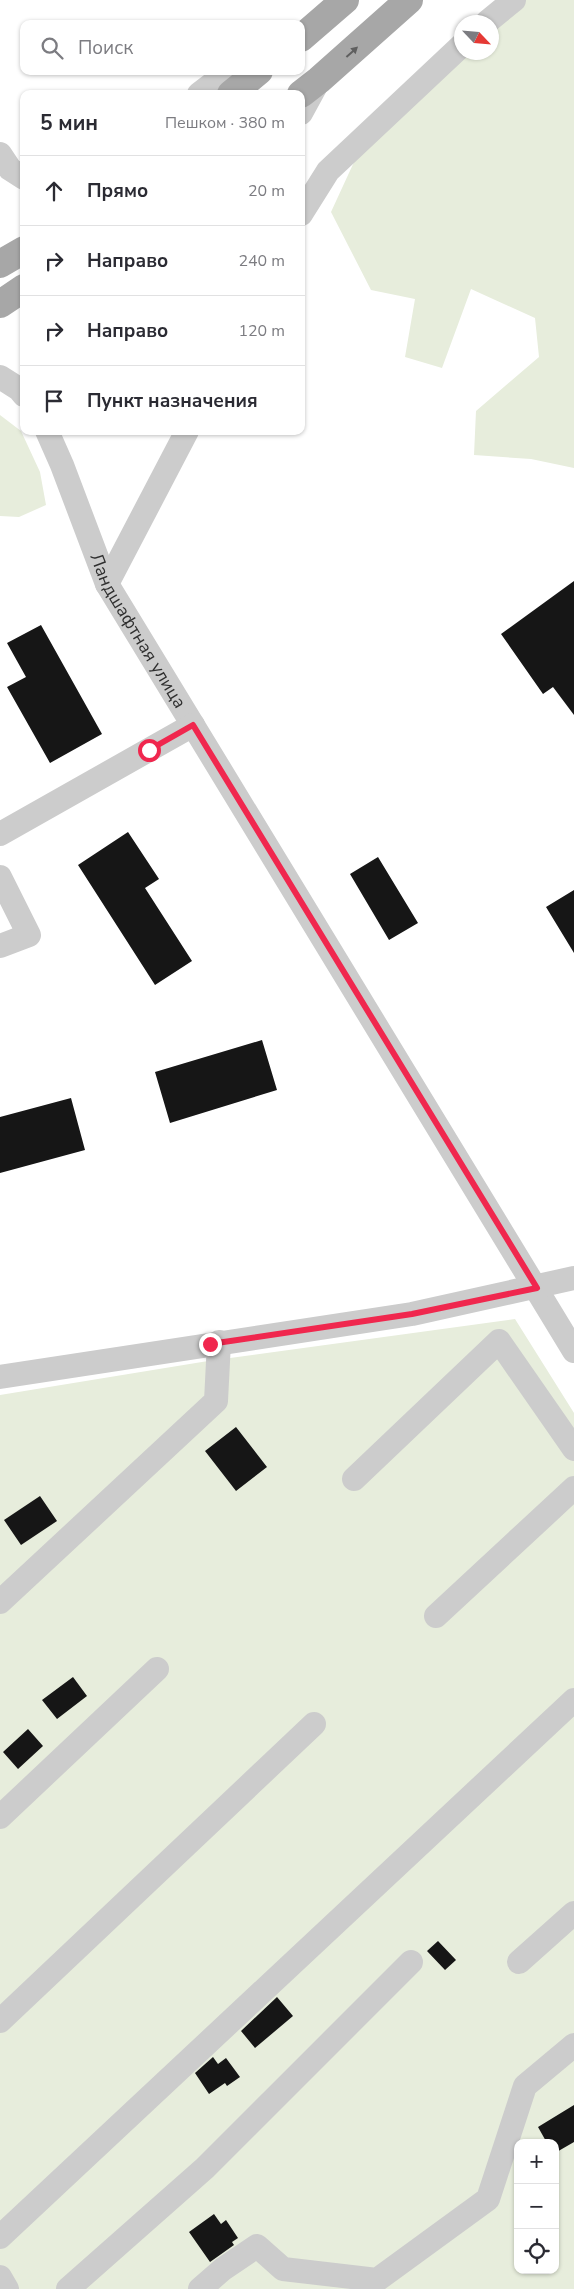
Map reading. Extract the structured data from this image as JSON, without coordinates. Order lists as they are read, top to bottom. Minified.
{"streets":{"street":["Ландшафтная улица"]},"north":"bottom right","page":{"search":"Поиск","heading":["5 мин","Пешком · 380 m"],"list":[["Прямо","20 m"],["Направо","240 m"],["Направо","120 m"],"Пункт назначения"],"map_buttons":["+","−"]}}
